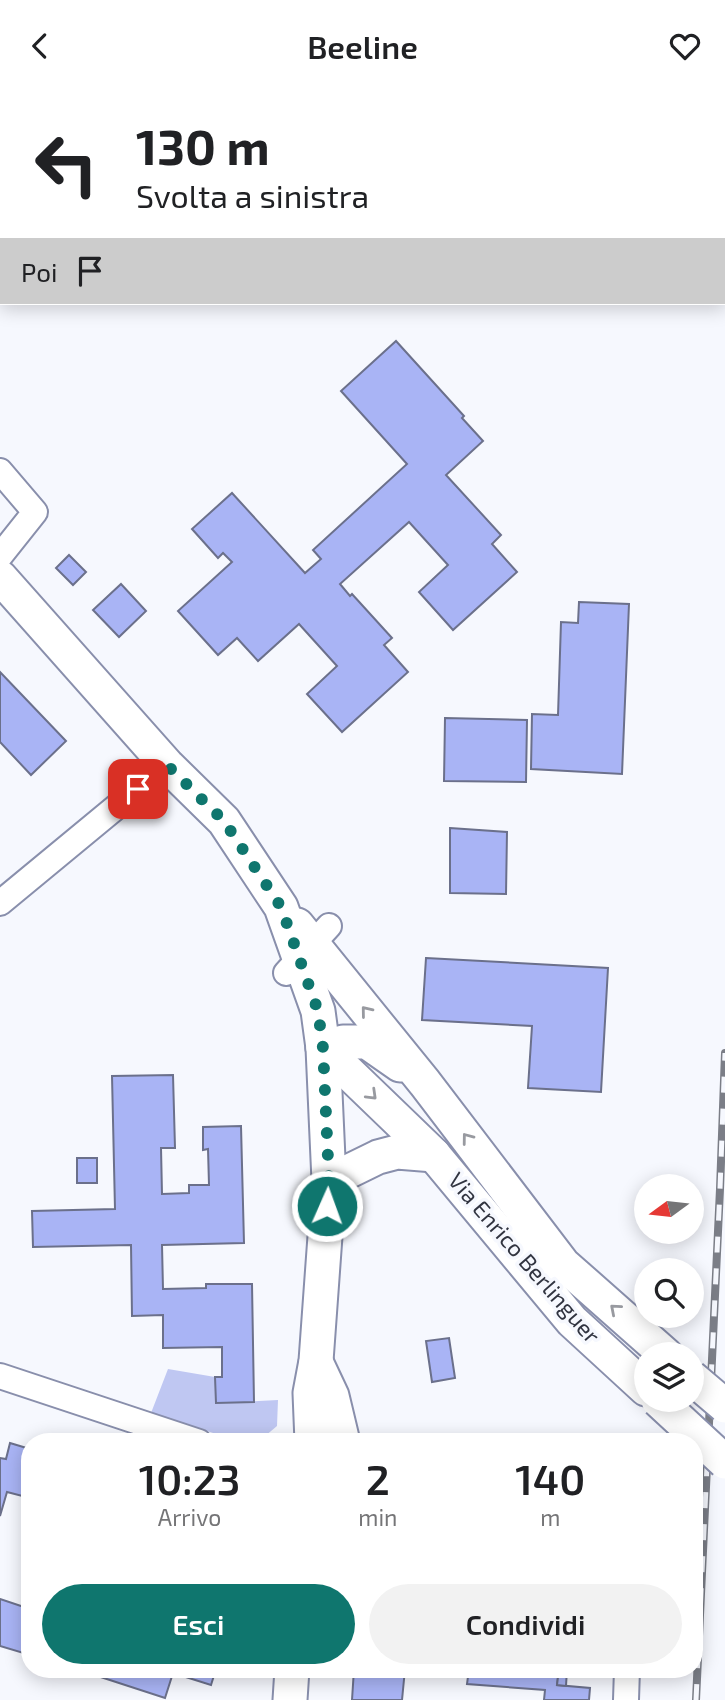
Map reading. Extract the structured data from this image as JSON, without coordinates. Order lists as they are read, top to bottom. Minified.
{"streets":{"main road":["Via Enrico Berlinguer"]},"north":"left","page":{"header":"Beeline","turn":["130 m","Svolta a sinistra"],"then":"Poi","eta":["10:23","Arrivo","2","min","140","m"],"buttons":["Esci","Condividi"]}}
